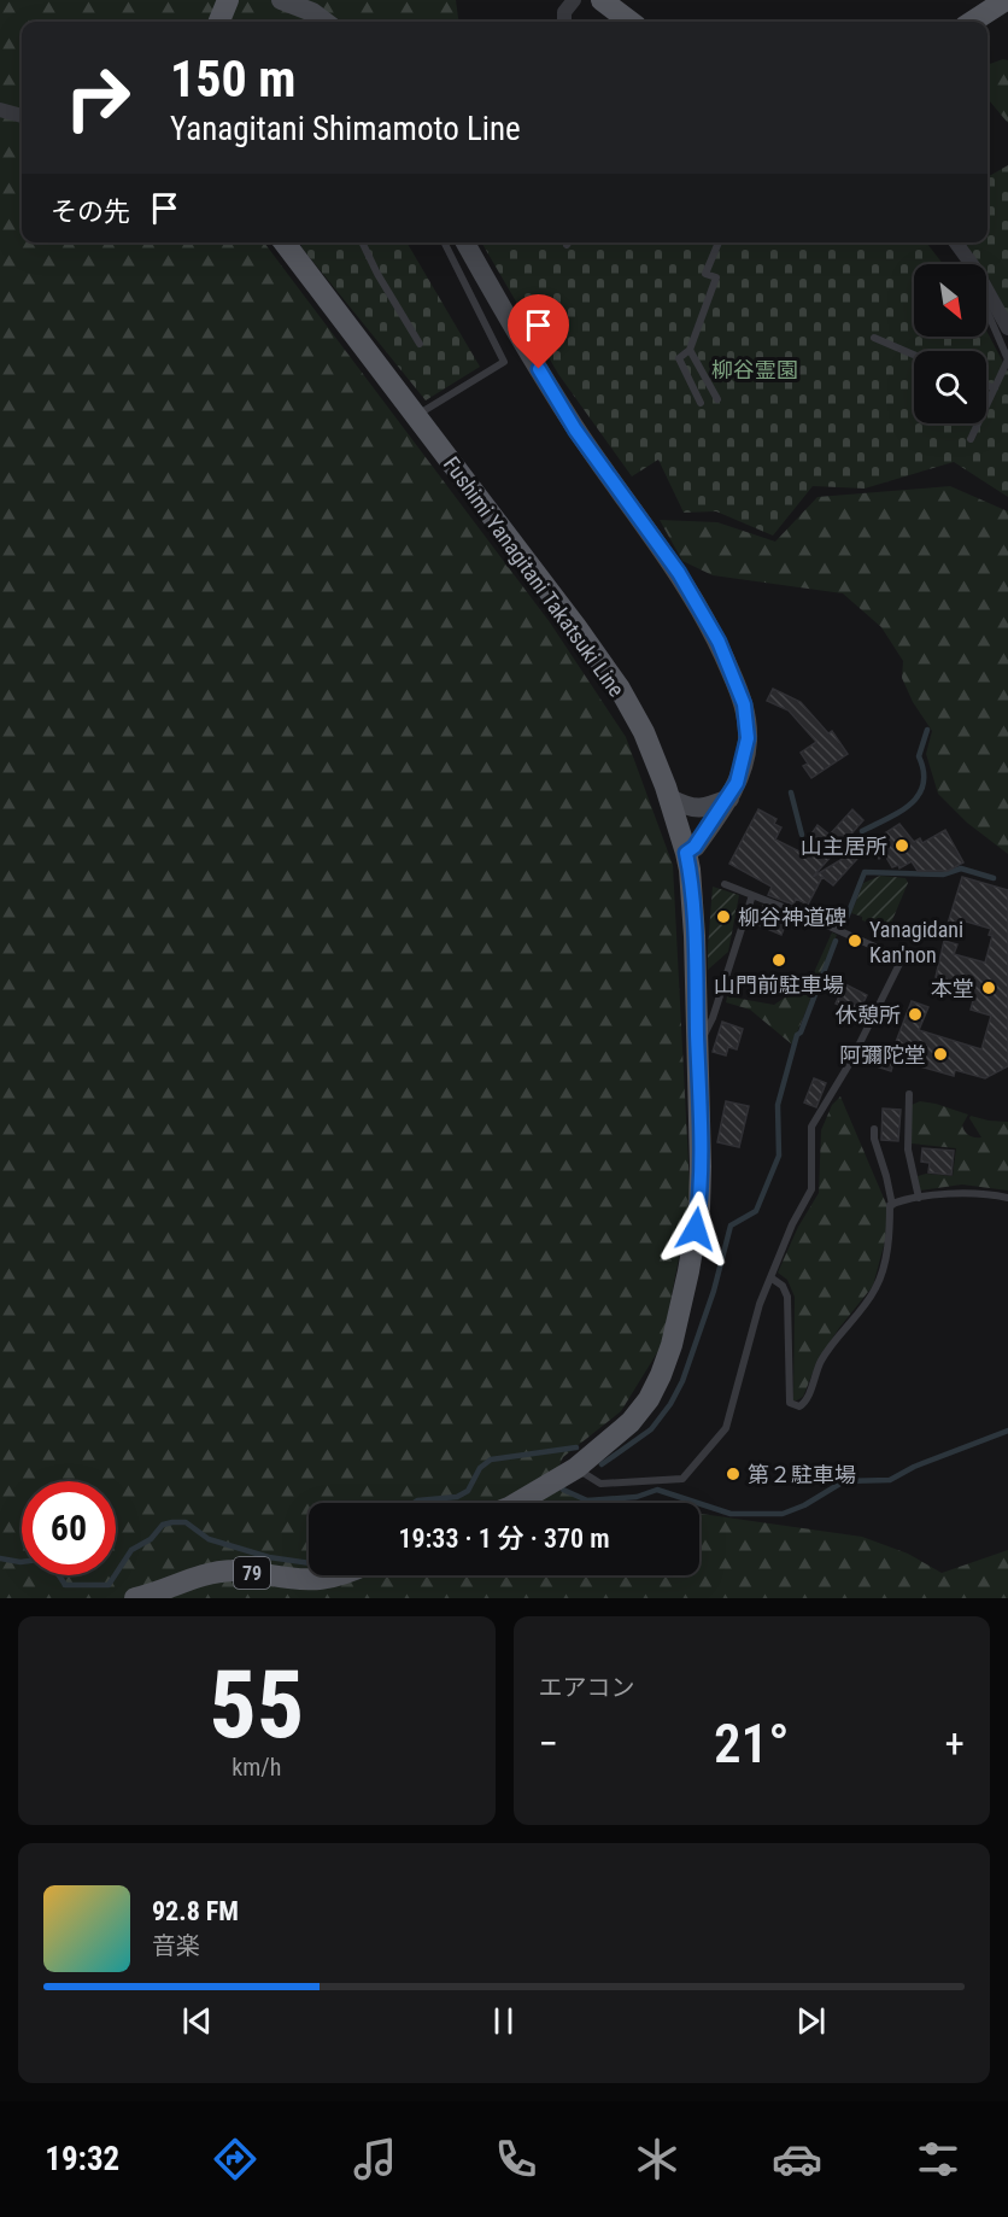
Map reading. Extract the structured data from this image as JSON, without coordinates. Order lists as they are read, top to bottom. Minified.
{"streets":{"main road":["Fushimi Yanagitani Takatsuki Line","79"]},"parks":["柳谷霊園"],"places":["山主居所","柳谷神道碑","Yanagidani Kan'non","山門前駐車場","本堂","休憩所","阿彌陀堂","第２駐車場"],"north":"bottom right","page":{"turn":["150 m","Yanagitani Shimamoto Line"],"then":"その先","limit":"60","trip":"19:33 · 1 分 · 370 m","tile":[["55","km/h"],"エアコン"],"heat":["−","21°","+"],"song":["92.8 FM","音楽"],"tabs":"19:32"}}
